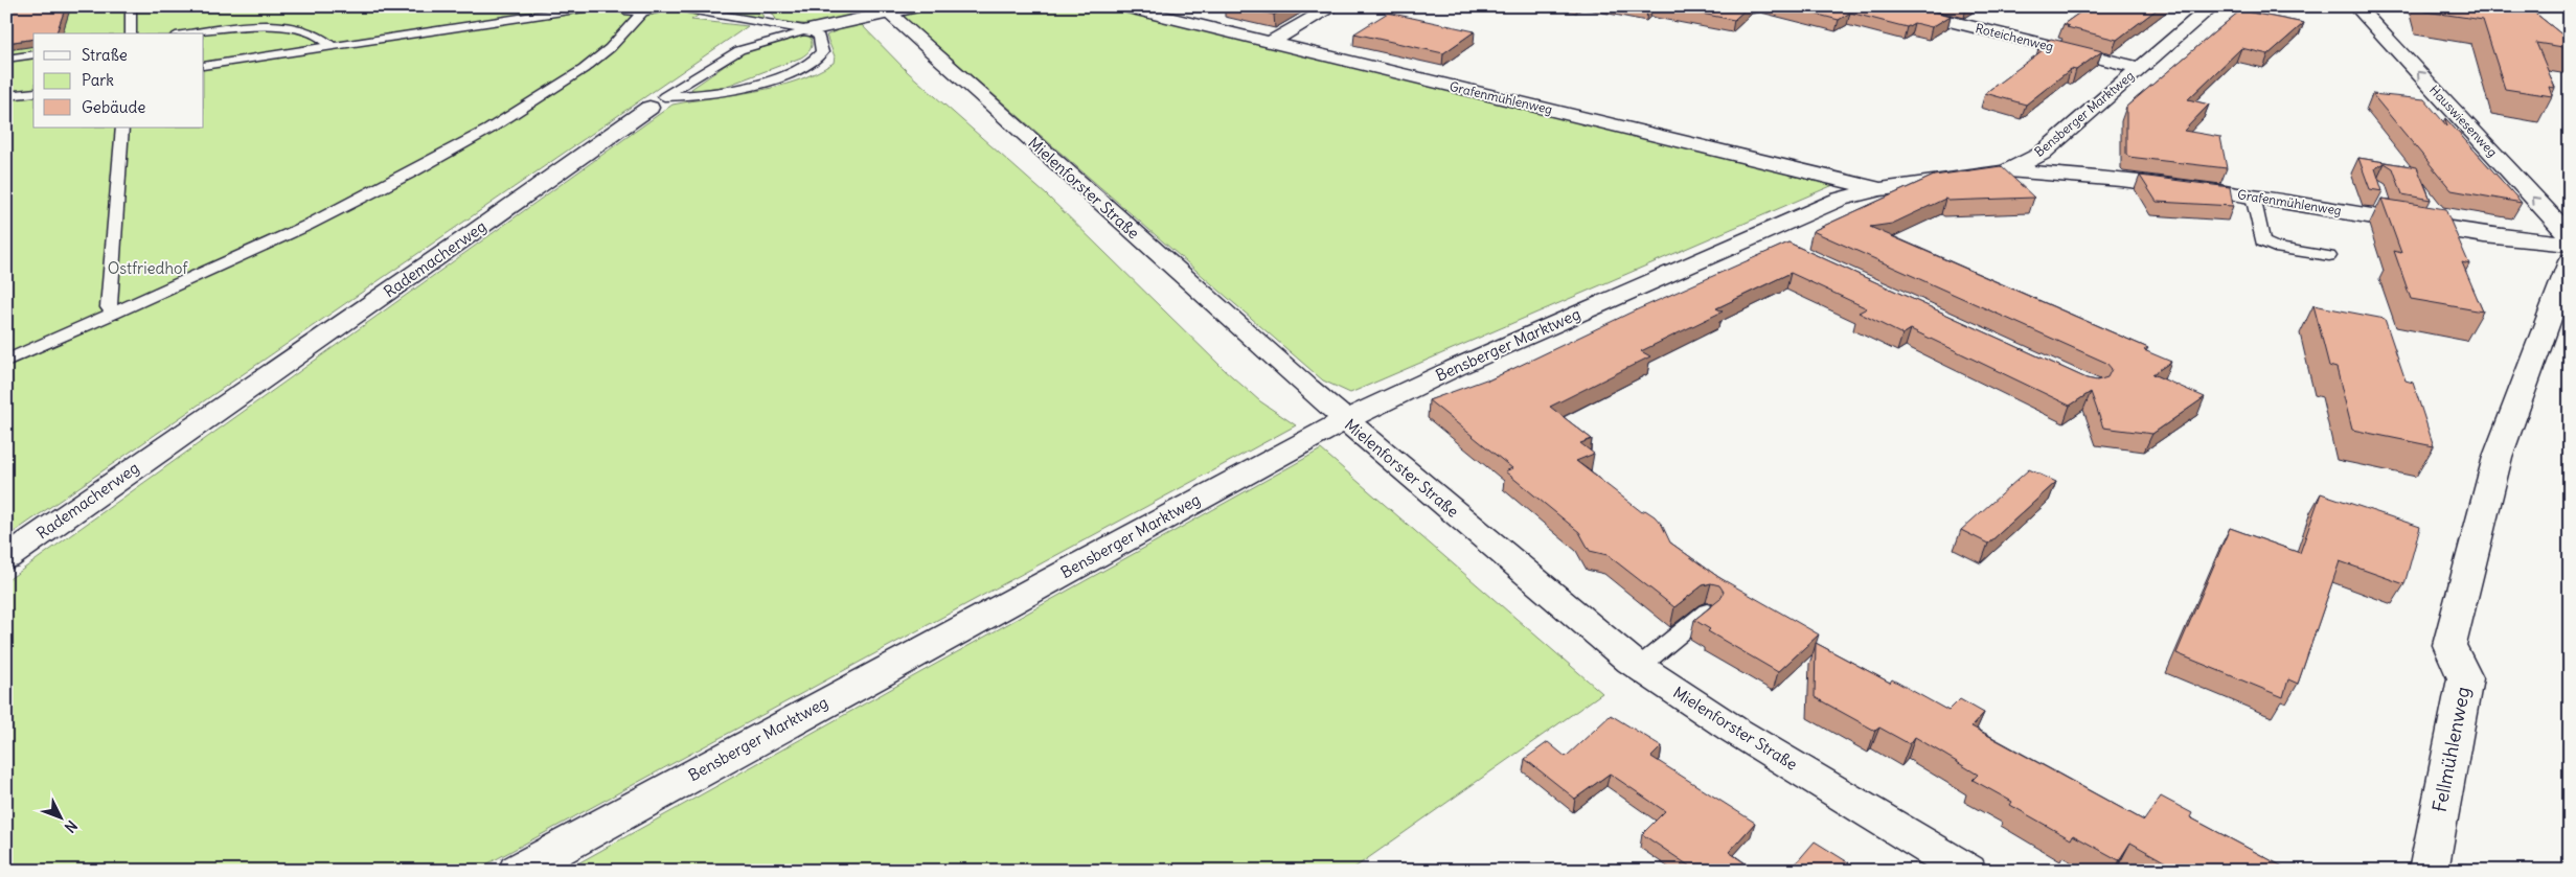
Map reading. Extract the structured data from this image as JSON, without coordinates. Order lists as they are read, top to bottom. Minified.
{"streets":{"street":["Roteichenweg","Grafenmühlenweg","Bensberger Marktweg","Hauswiesenweg","Mielenforster Straße","Rademacherweg","Fellmühlenweg"]},"crossings":[["Roteichenweg","Bensberger Marktweg"],["Grafenmühlenweg","Bensberger Marktweg"],["Bensberger Marktweg","Mielenforster Straße"],["Mielenforster Straße","Rademacherweg"]],"one_way":["Hauswiesenweg"],"parks":["Ostfriedhof"],"legend":["Straße","Park","Gebäude"],"north":"bottom right"}
